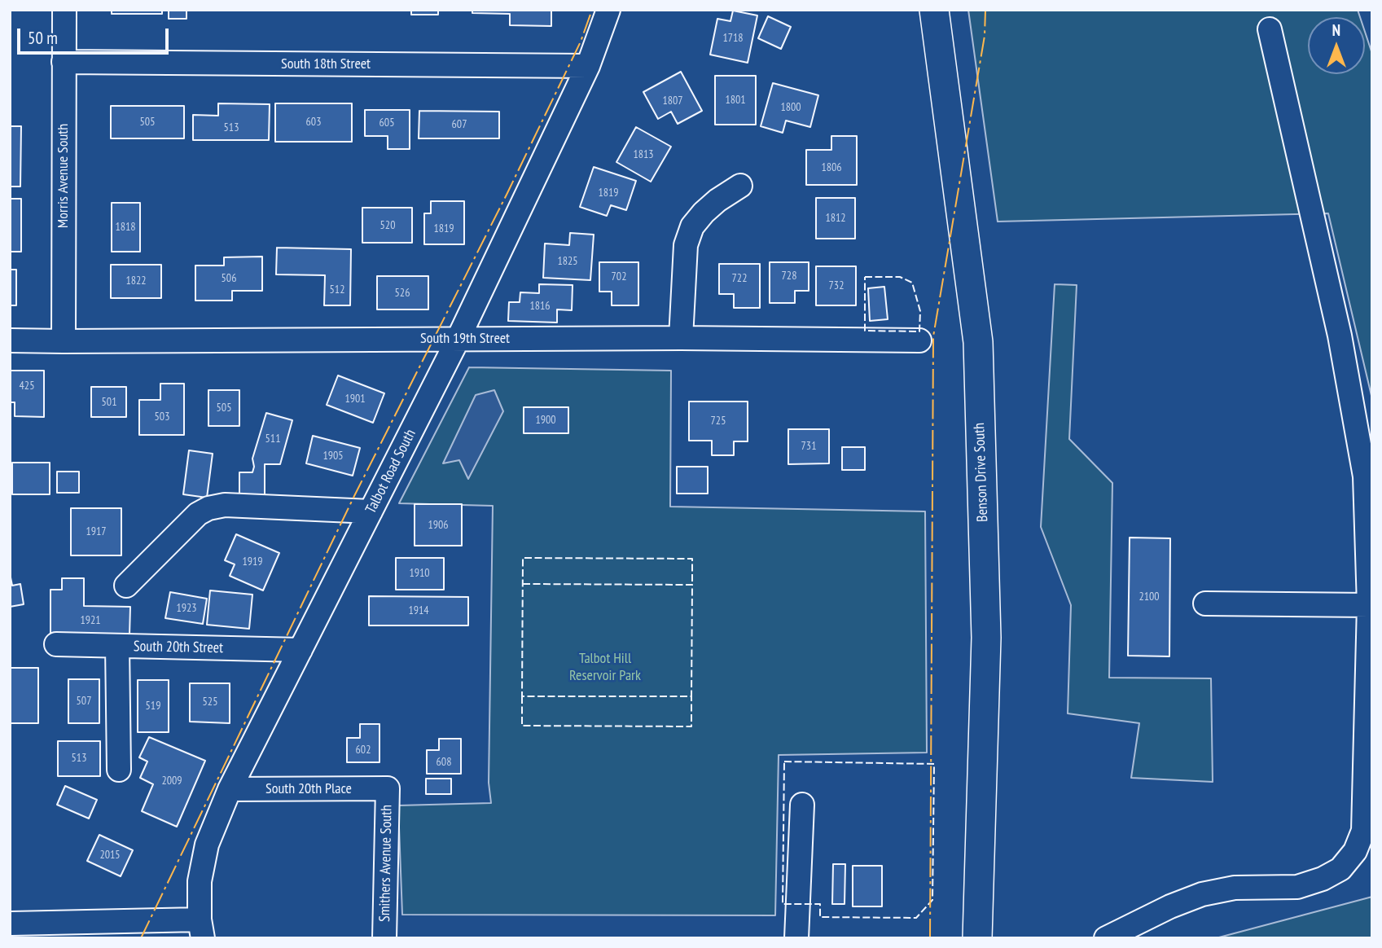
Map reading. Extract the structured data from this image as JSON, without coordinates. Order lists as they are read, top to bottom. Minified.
{"streets":{"main road":["Benson Drive South"],"street":["South 18th Street","Morris Avenue South","South 19th Street","Talbot Road South","South 20th Street","South 20th Place","Smithers Avenue South"]},"crossings":[["South 18th Street","Morris Avenue South"],["South 18th Street","Talbot Road South"],["Morris Avenue South","South 19th Street"],["South 19th Street","Talbot Road South"],["Talbot Road South","South 20th Street"],["Talbot Road South","South 20th Place"],["South 20th Place","Smithers Avenue South"]],"parks":["Talbot Hill Reservoir Park"],"house_numbers":["1718","1801","1807","1800","505","603","605","607","513","1813","1806","1819","1812","520","1818","1819","1825","728","702","506","722","1822","732","512","526","1816","425","1901","501","505","503","1900","725","511","731","1905","1906","1917","1919","1910","2100","1923","1914","1921","507","525","519","602","513","608","2009","2015"],"scale_bar":"50 m","north":"top"}
